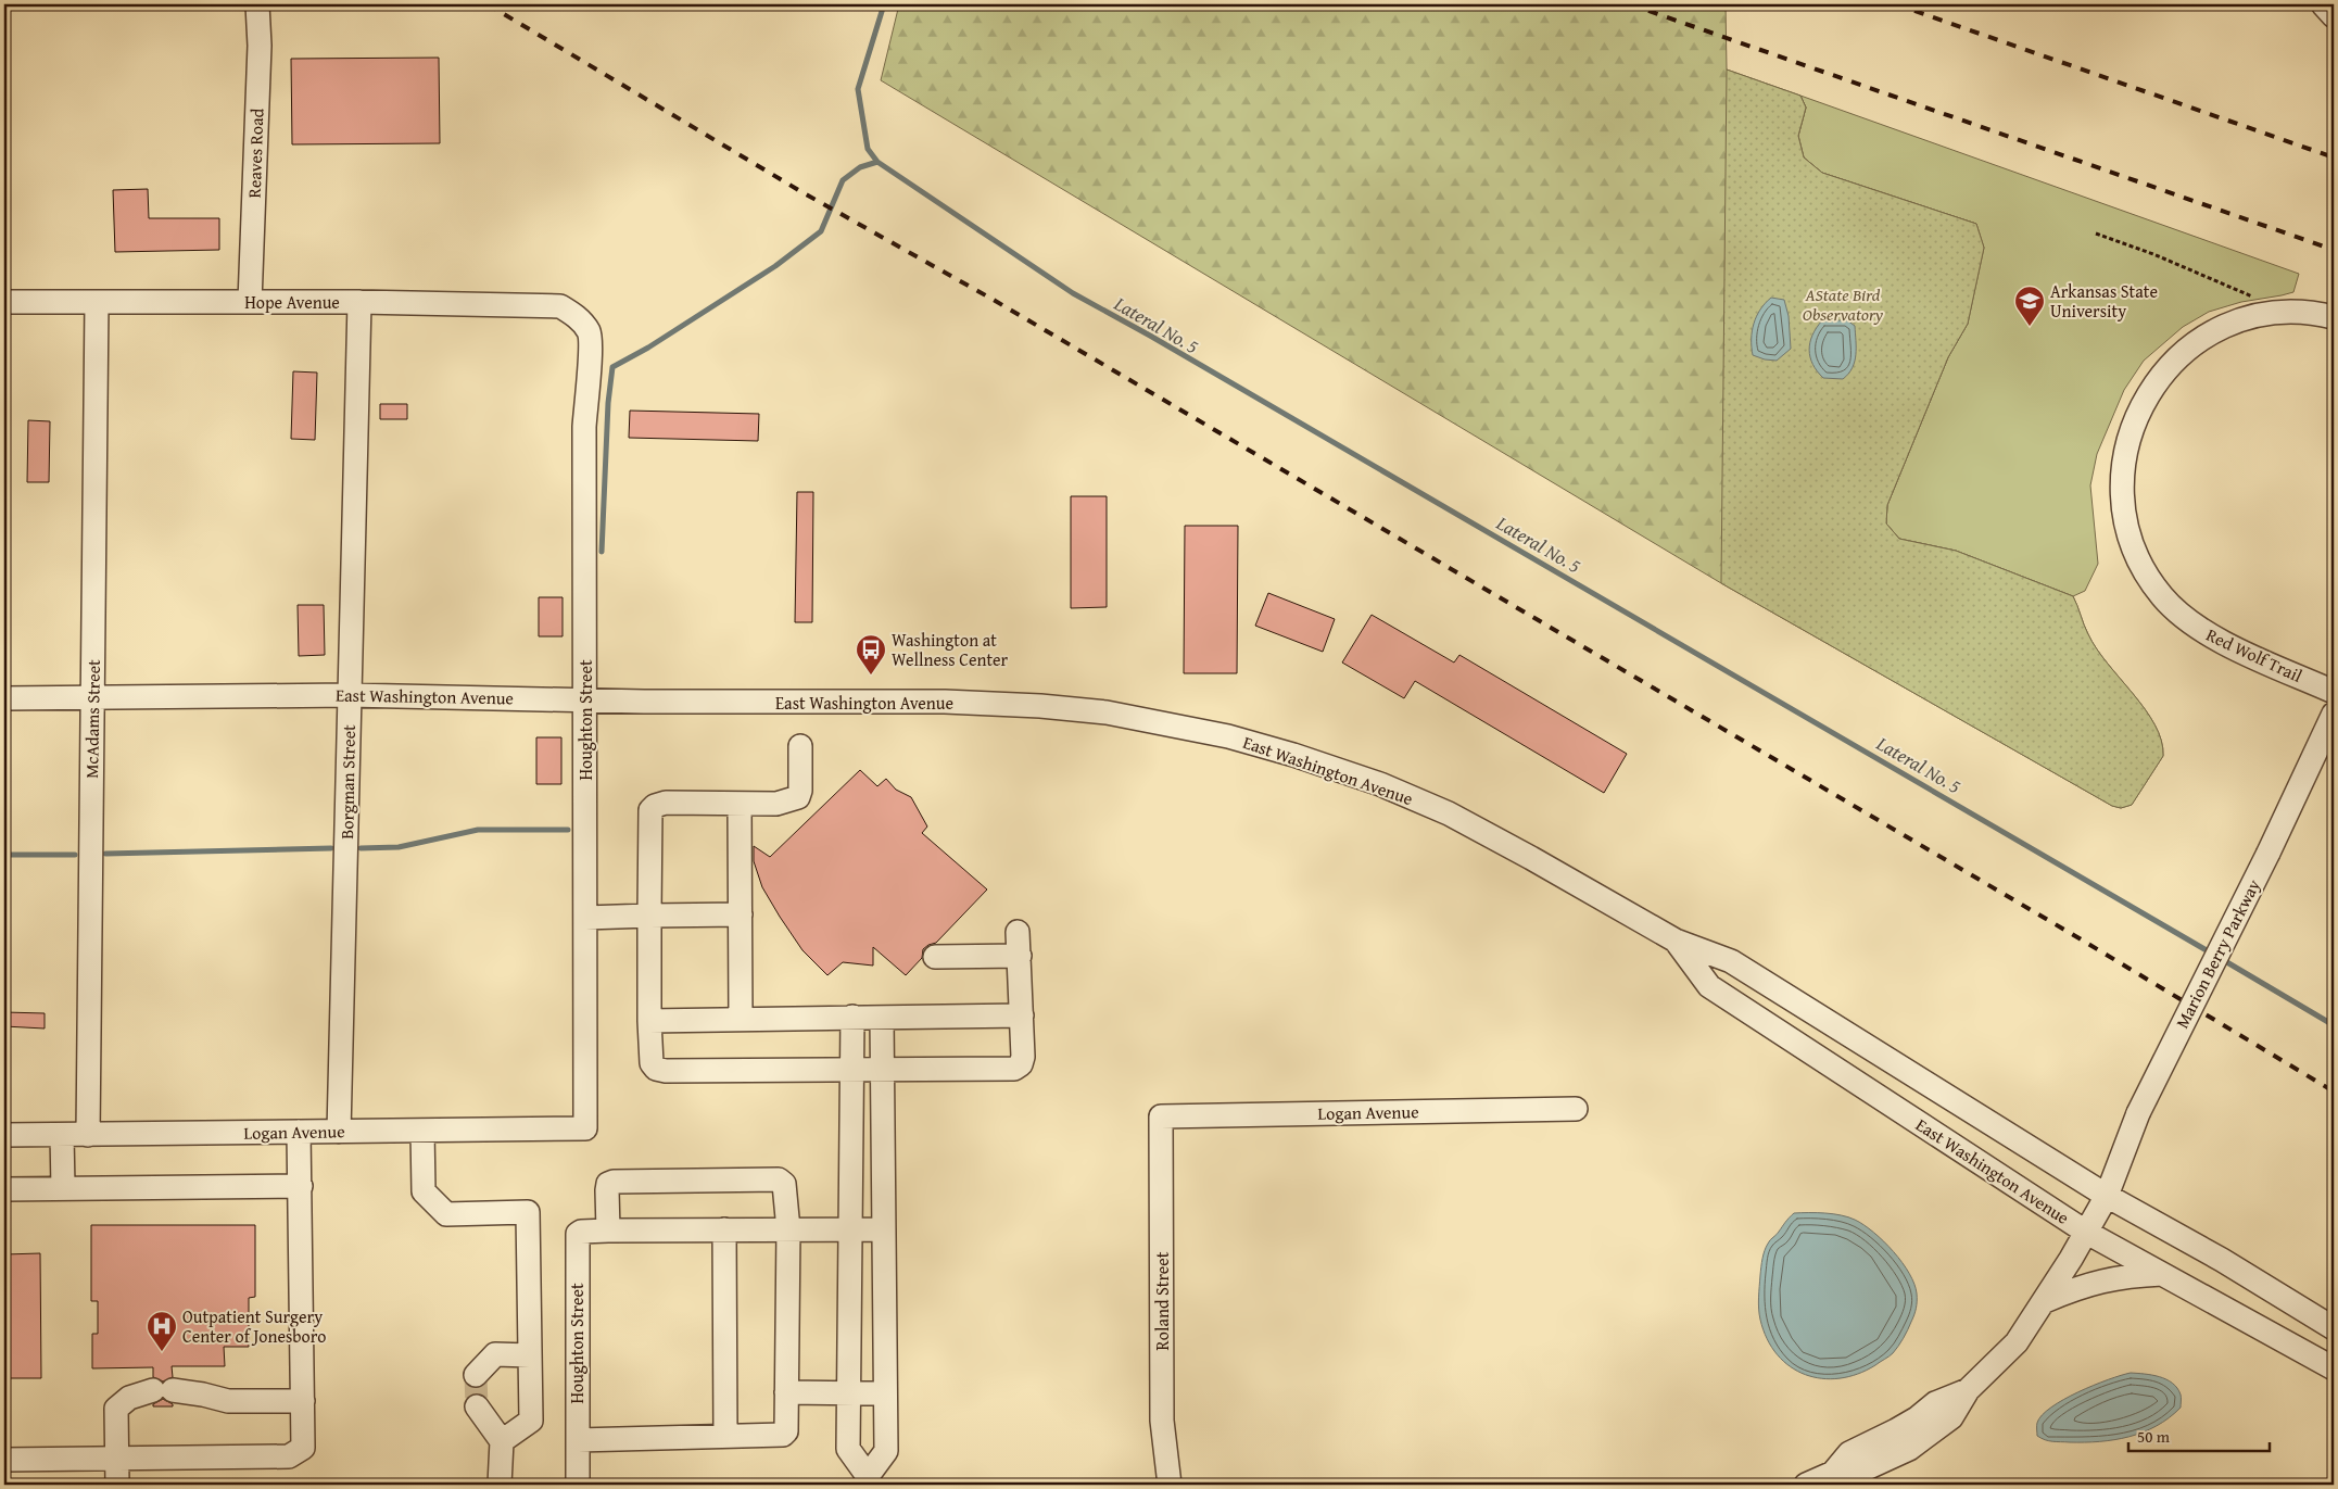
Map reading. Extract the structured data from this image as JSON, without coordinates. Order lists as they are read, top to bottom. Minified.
{"streets":{"street":["Reaves Road","Hope Avenue","Red Wolf Trail","East Washington Avenue","McAdams Street","Houghton Street","Borgman Street","Marion Berry Parkway","Logan Avenue","Roland Street"]},"crossings":[["Reaves Road","Hope Avenue"],["Hope Avenue","McAdams Street"],["Hope Avenue","Houghton Street"],["Hope Avenue","Borgman Street"],["East Washington Avenue","McAdams Street"],["East Washington Avenue","Houghton Street"],["East Washington Avenue","Borgman Street"],["East Washington Avenue","Marion Berry Parkway"],["McAdams Street","Logan Avenue"],["Houghton Street","Logan Avenue"],["Borgman Street","Logan Avenue"],["Logan Avenue","Roland Street"]],"water":["Lateral No. 5"],"parks":["AState Bird Observatory"],"places":{"school or university":["Arkansas State University"],"bus stop":["Washington at Wellness Center"],"hospital":["Outpatient Surgery Center of Jonesboro"]},"scale_bar":"50 m"}
